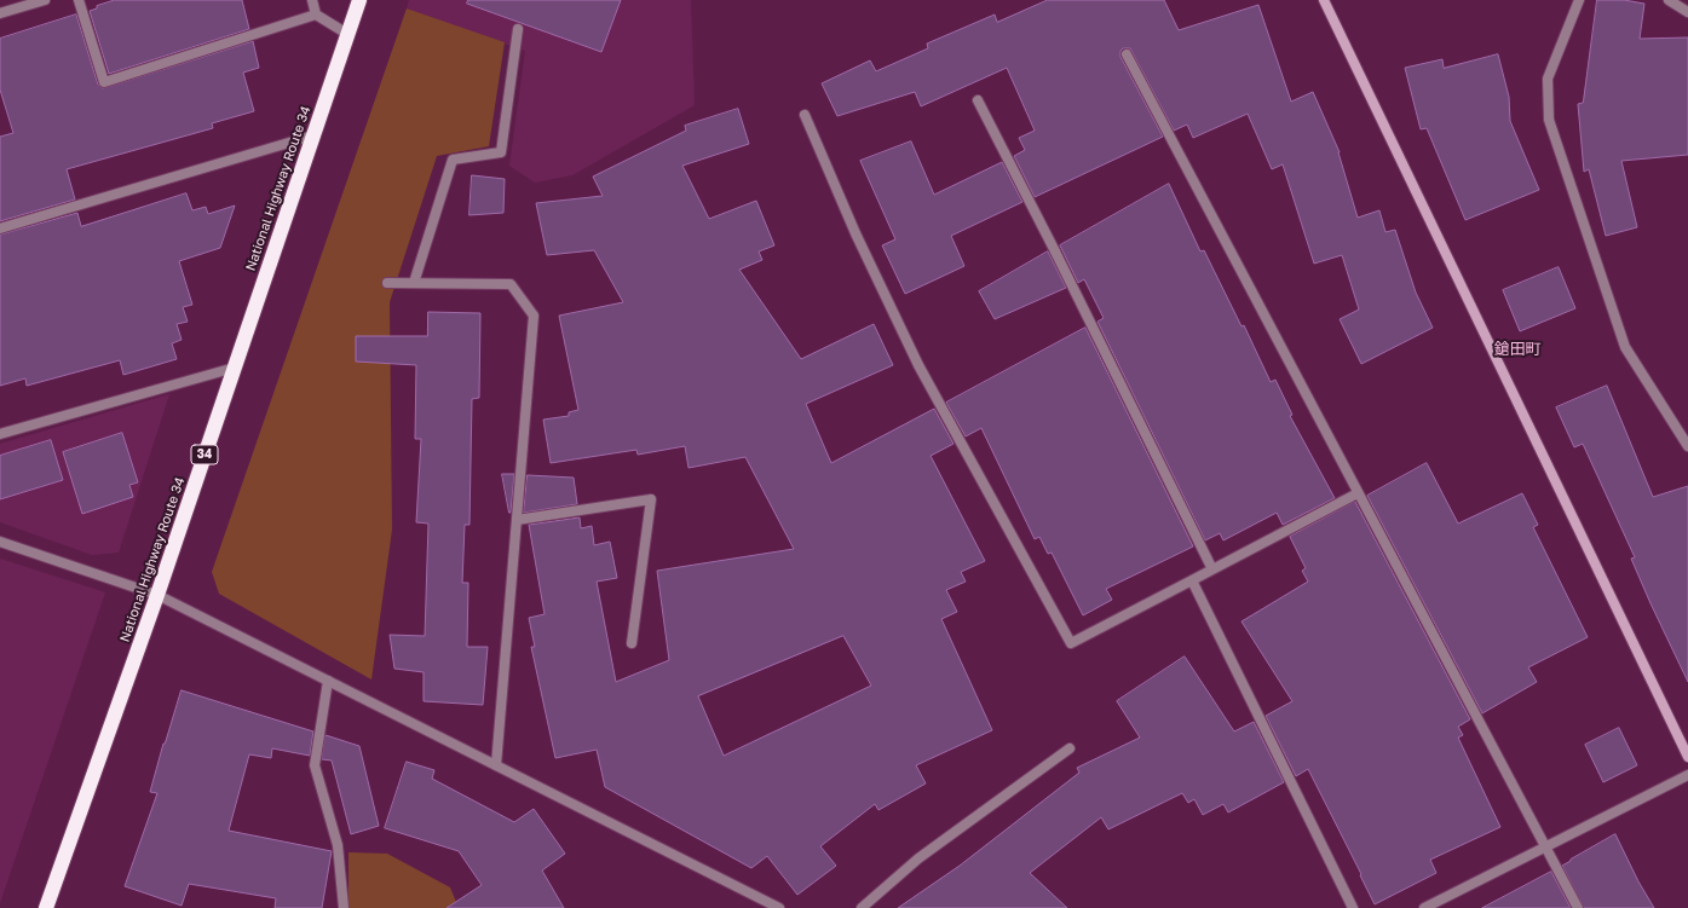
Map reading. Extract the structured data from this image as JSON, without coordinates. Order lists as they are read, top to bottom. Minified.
{"streets":{"highway":["National Highway Route 34","34"]},"districts":["鎗田町"]}
